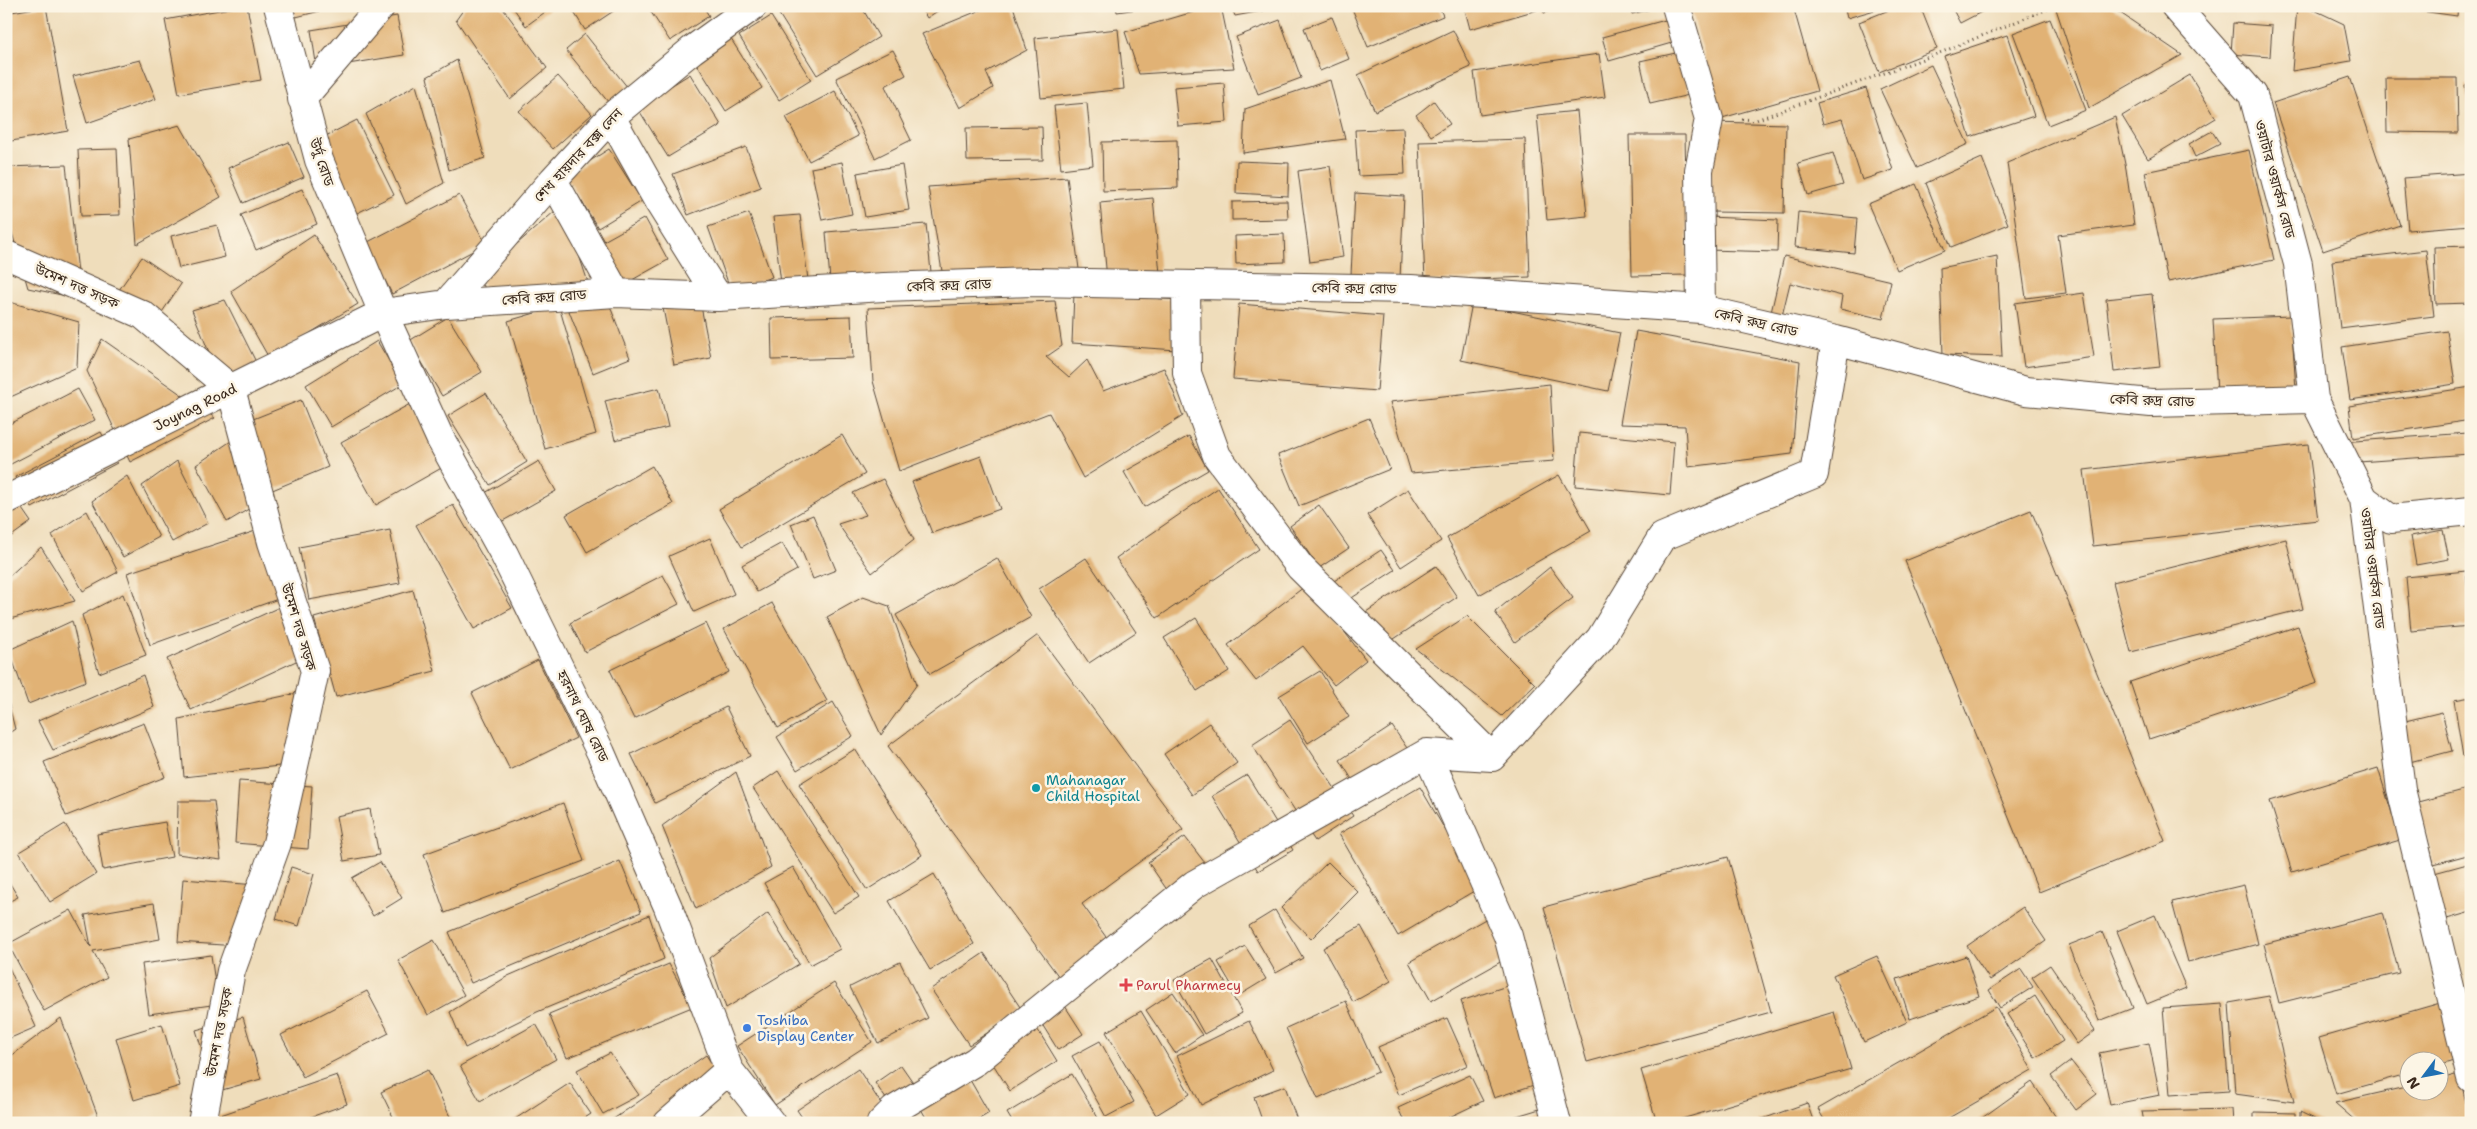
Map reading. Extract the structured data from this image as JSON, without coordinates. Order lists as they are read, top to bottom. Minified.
{"streets":{"street":["শেখ হায়দার বক্স লেন","উর্দু রোড","ওয়াটার ওয়ার্কস রোড","কেবি রুদ্র রোড","উমেশ দত্ত সড়ক","Joynag Road","হরনাথ ঘোষ রোড"]},"crossings":[["শেখ হায়দার বক্স লেন","কেবি রুদ্র রোড"],["উর্দু রোড","কেবি রুদ্র রোড"],["উর্দু রোড","Joynag Road"],["উর্দু রোড","হরনাথ ঘোষ রোড"],["ওয়াটার ওয়ার্কস রোড","কেবি রুদ্র রোড"],["কেবি রুদ্র রোড","Joynag Road"],["কেবি রুদ্র রোড","হরনাথ ঘোষ রোড"],["উমেশ দত্ত সড়ক","Joynag Road"],["Joynag Road","হরনাথ ঘোষ রোড"]],"places":{"other":["Mahanagar Child Hospital","Toshiba Display Center"],"health":["Parul Pharmecy"]},"north":"bottom left"}
